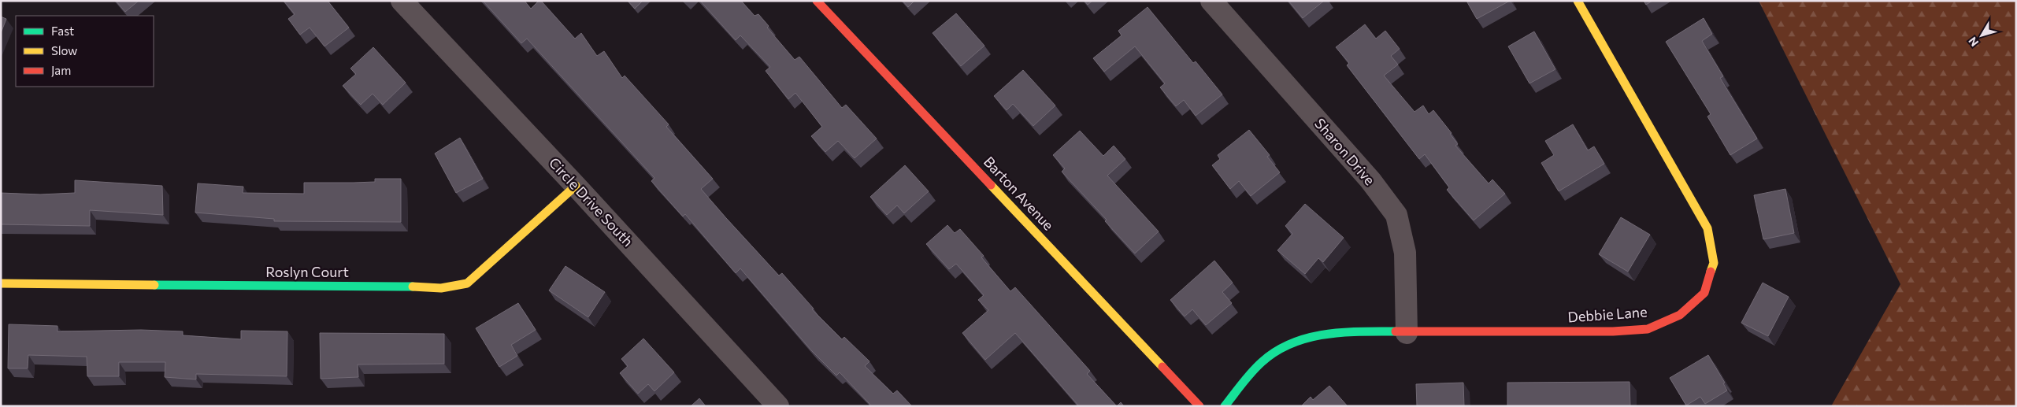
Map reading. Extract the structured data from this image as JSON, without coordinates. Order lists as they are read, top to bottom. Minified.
{"streets":{"street":["Sharon Drive","Barton Avenue","Circle Drive South","Roslyn Court","Debbie Lane"]},"crossings":[["Sharon Drive","Debbie Lane"],["Circle Drive South","Roslyn Court"]],"legend":["Fast","Slow","Jam"],"north":"bottom left"}
